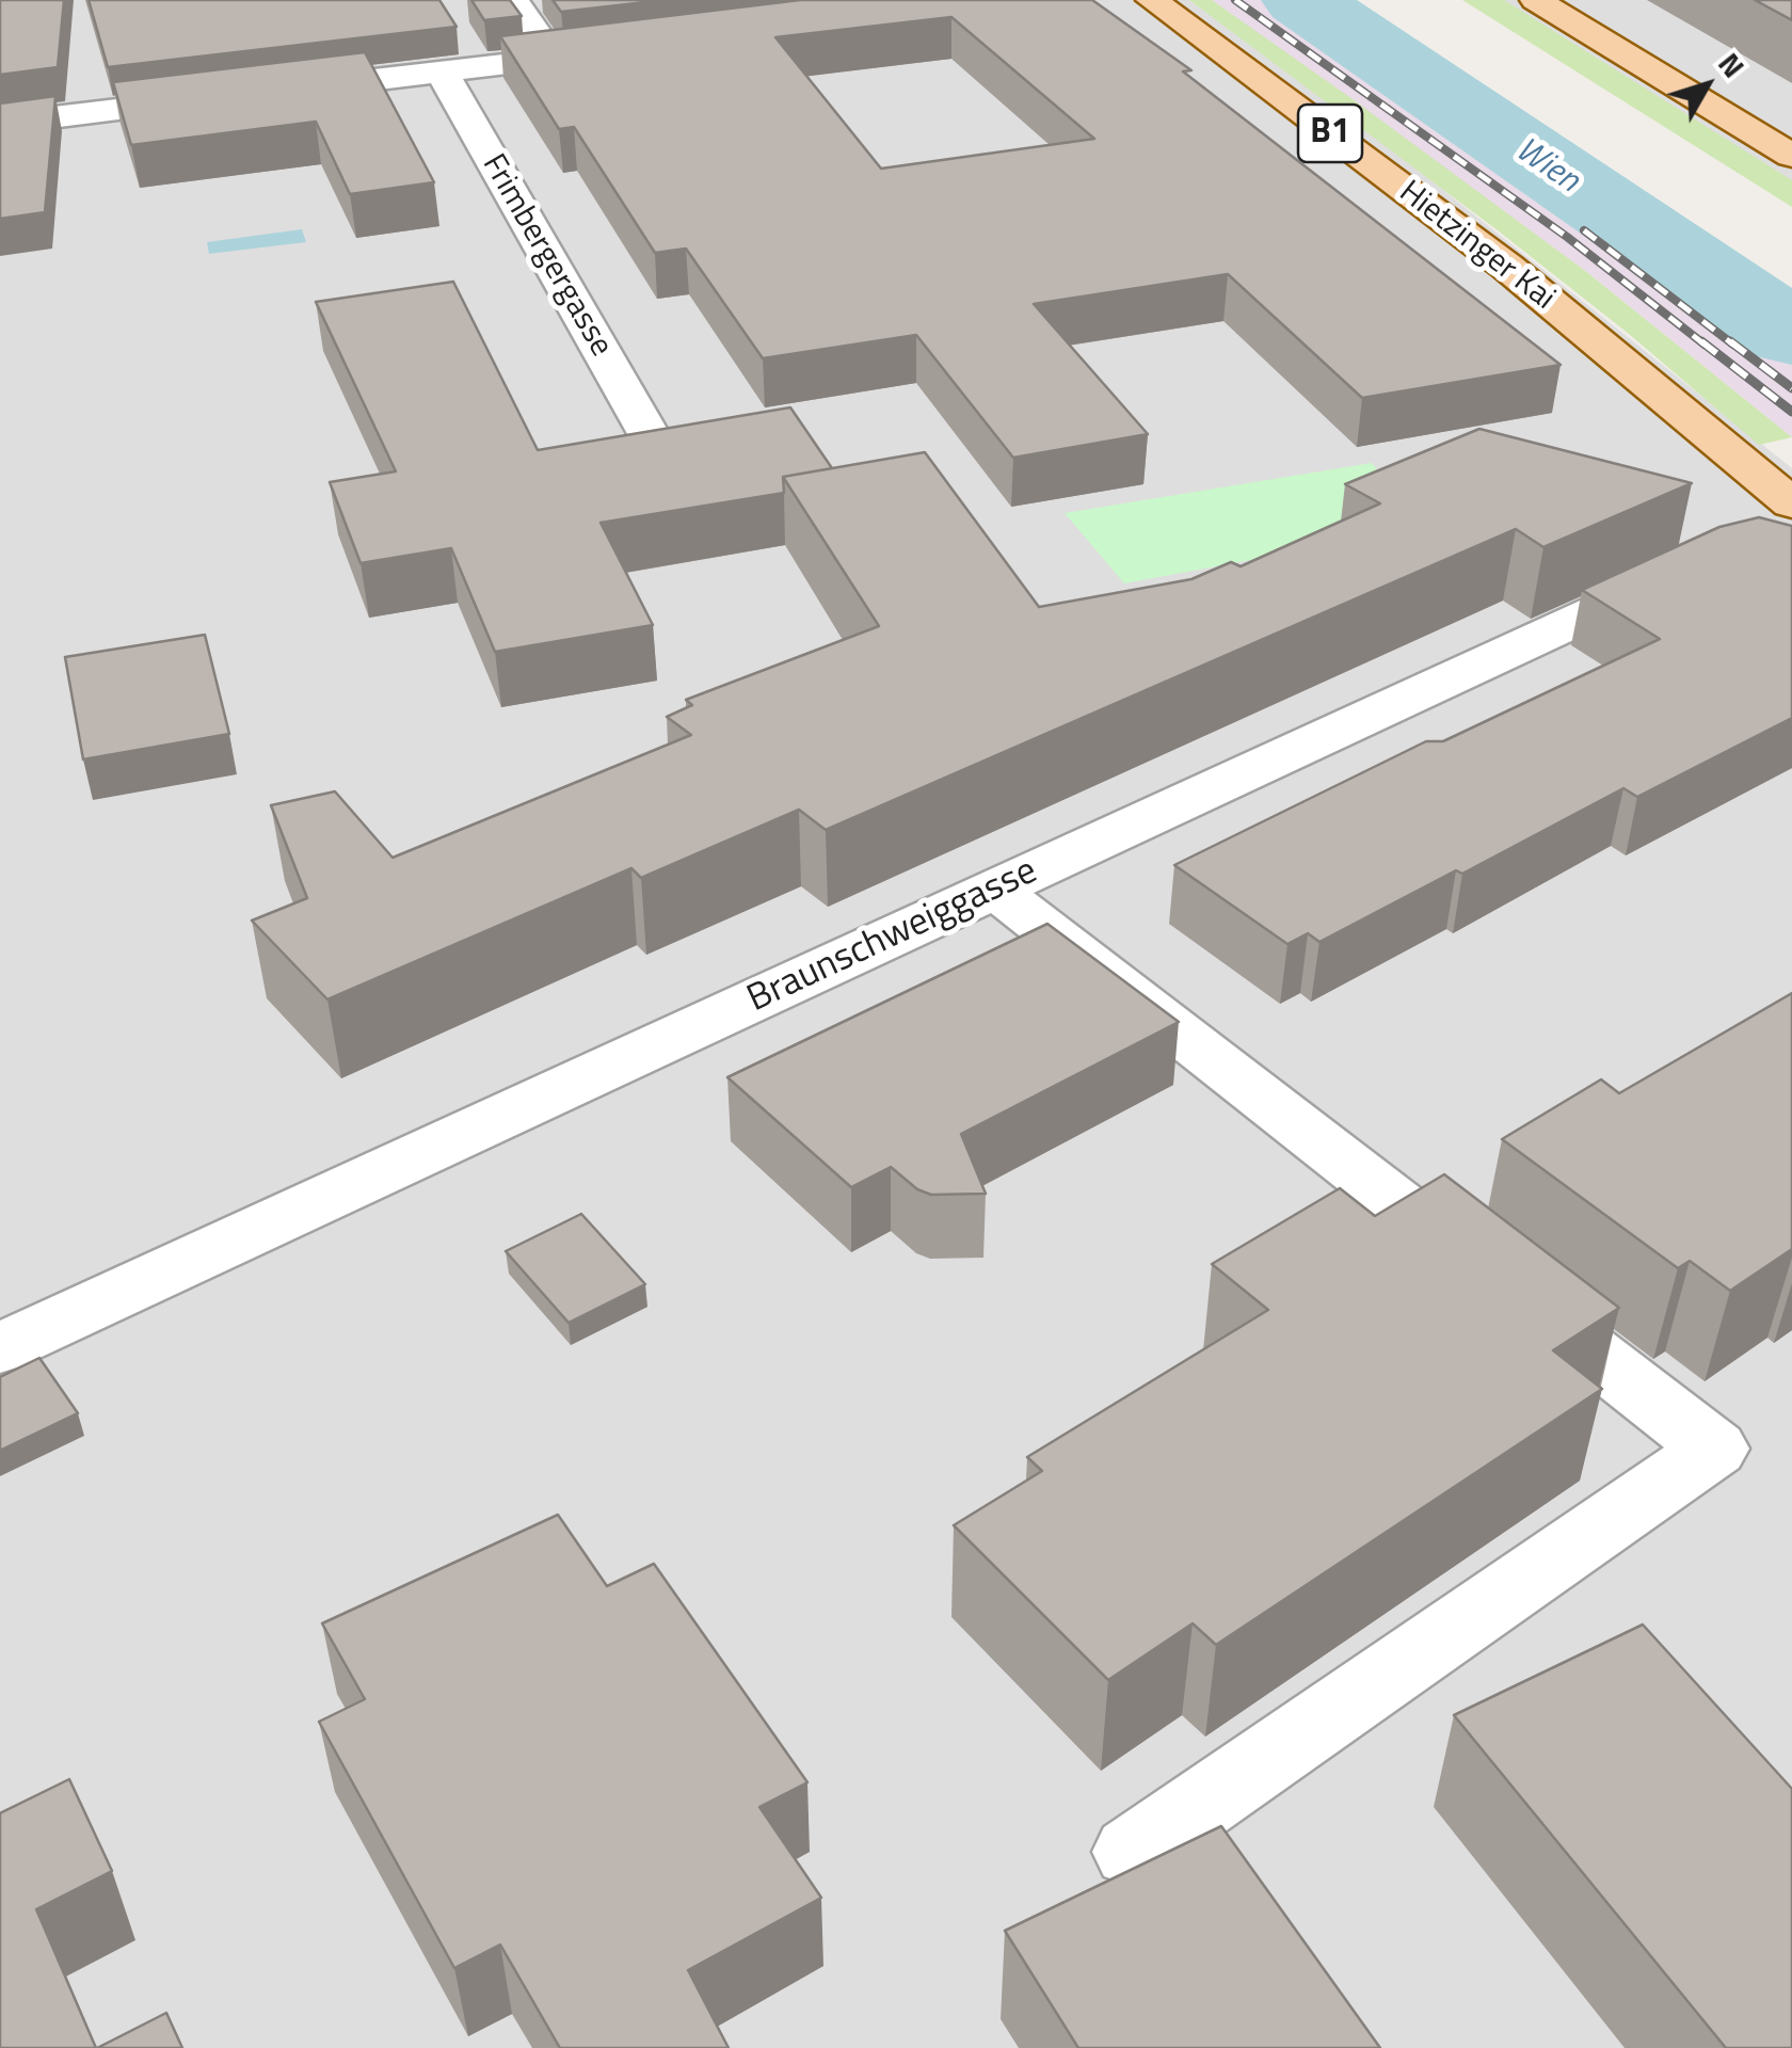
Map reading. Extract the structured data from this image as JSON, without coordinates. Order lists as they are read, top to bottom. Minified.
{"streets":{"main road":["B1","Hietzinger Kai"],"street":["Frimbergergasse","Braunschweiggasse"]},"water":["Wien"],"north":"top right"}
